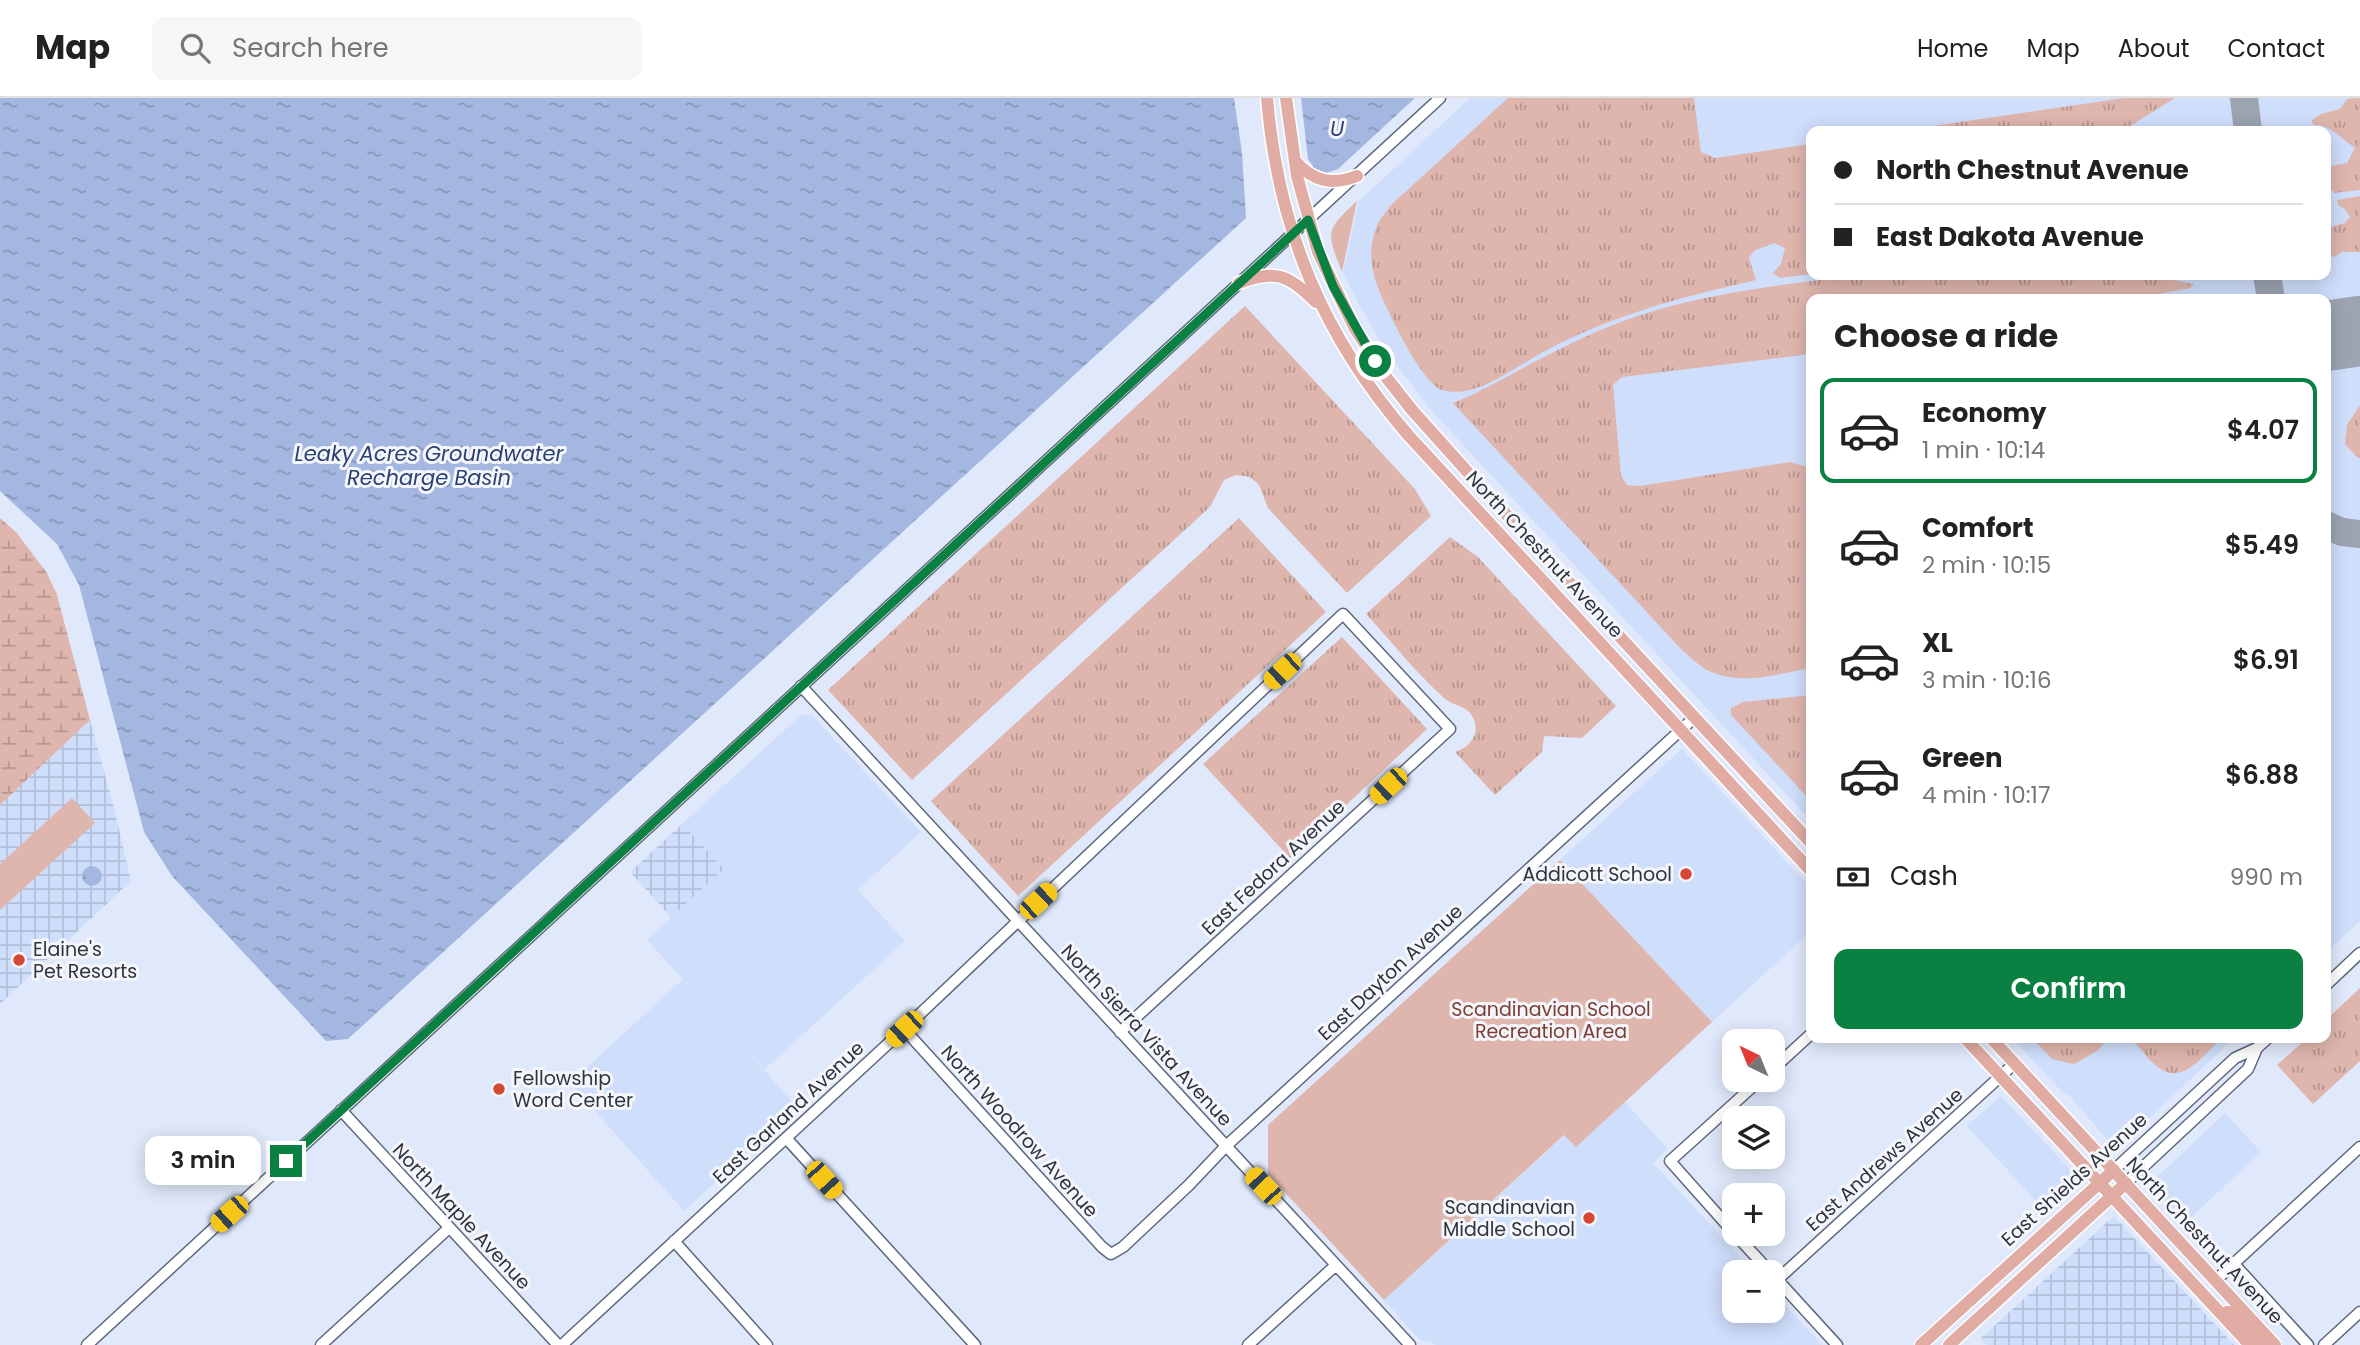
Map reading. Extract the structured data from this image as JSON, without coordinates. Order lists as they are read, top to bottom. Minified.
{"streets":{"main road":["North Chestnut Avenue","East Shields Avenue"],"street":["East Fedora Avenue","East Dayton Avenue","North Sierra Vista Avenue","East Garland Avenue","North Woodrow Avenue","East Andrews Avenue","North Maple Avenue"]},"crossings":[["North Chestnut Avenue","East Dayton Avenue"],["North Chestnut Avenue","East Andrews Avenue"],["North Chestnut Avenue","East Shields Avenue"],["East Fedora Avenue","North Sierra Vista Avenue"],["East Fedora Avenue","East Garland Avenue"],["East Dayton Avenue","North Sierra Vista Avenue"],["East Dayton Avenue","North Woodrow Avenue"],["North Sierra Vista Avenue","East Garland Avenue"],["East Garland Avenue","North Woodrow Avenue"],["East Garland Avenue","North Maple Avenue"]],"water":["U","Leaky Acres Groundwater Recharge Basin"],"parks":["Scandinavian School Recreation Area"],"places":["Addicott School","Elaine's Pet Resorts","Fellowship Word Center","Scandinavian Middle School"],"north":"top left","page":{"header":"Map","search":"Search here","nav":["Home","Map","About","Contact"],"banner":["North Chestnut Avenue","East Dakota Avenue"],"heading":"Choose a ride","list":[{"name":"Economy","note":"1 min · 10:14","value":"$4.07"},{"name":"Comfort","note":"2 min · 10:15","value":"$5.49"},{"name":"XL","note":"3 min · 10:16","value":"$6.91"},{"name":"Green","note":"4 min · 10:17","value":"$6.88"}],"pay":["Cash","990 m"],"buttons":"Confirm","map_buttons":["+","−"],"bubble":"3 min"}}
